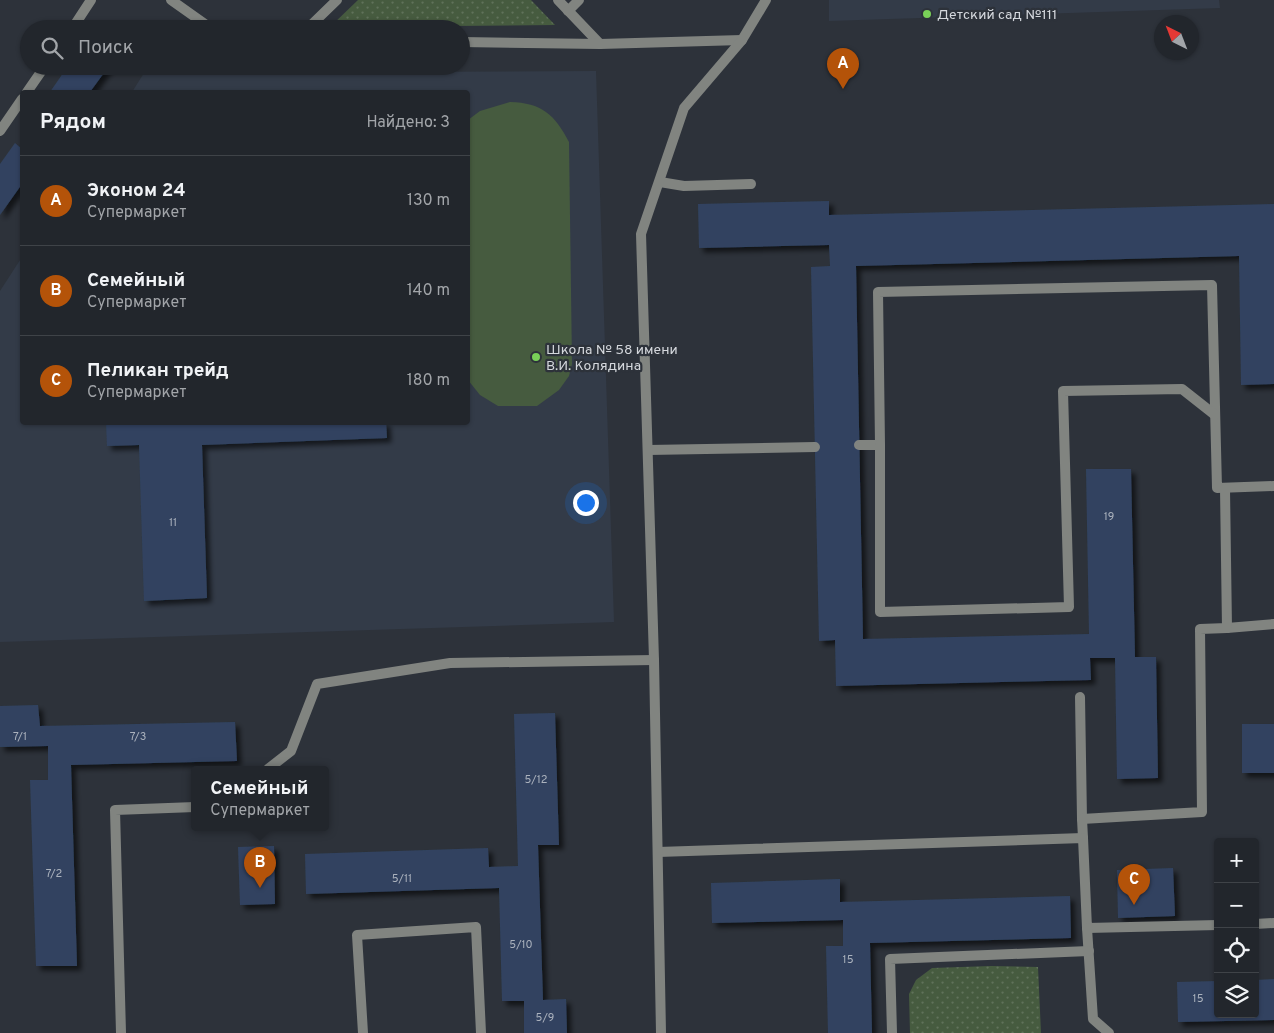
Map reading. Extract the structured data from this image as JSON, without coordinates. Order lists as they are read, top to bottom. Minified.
{"places":["Детский сад №111","Школа № 58 имени В.И. Колядина"],"house_numbers":["19","11","7/1","7/3","5/12","7/2","5/11","5/10","15","15","5/9"],"north":"top left","page":{"search":"Поиск","pins":["A","B","C"],"heading":["Рядом","Найдено: 3"],"list":[{"mark":"A","name":"Эконом 24","note":"Супермаркет","value":"130 m"},{"mark":"B","name":"Семейный","note":"Супермаркет","value":"140 m"},{"mark":"C","name":"Пеликан трейд","note":"Супермаркет","value":"180 m"}],"popup":["Семейный","Супермаркет"],"map_buttons":["+","−"]}}
